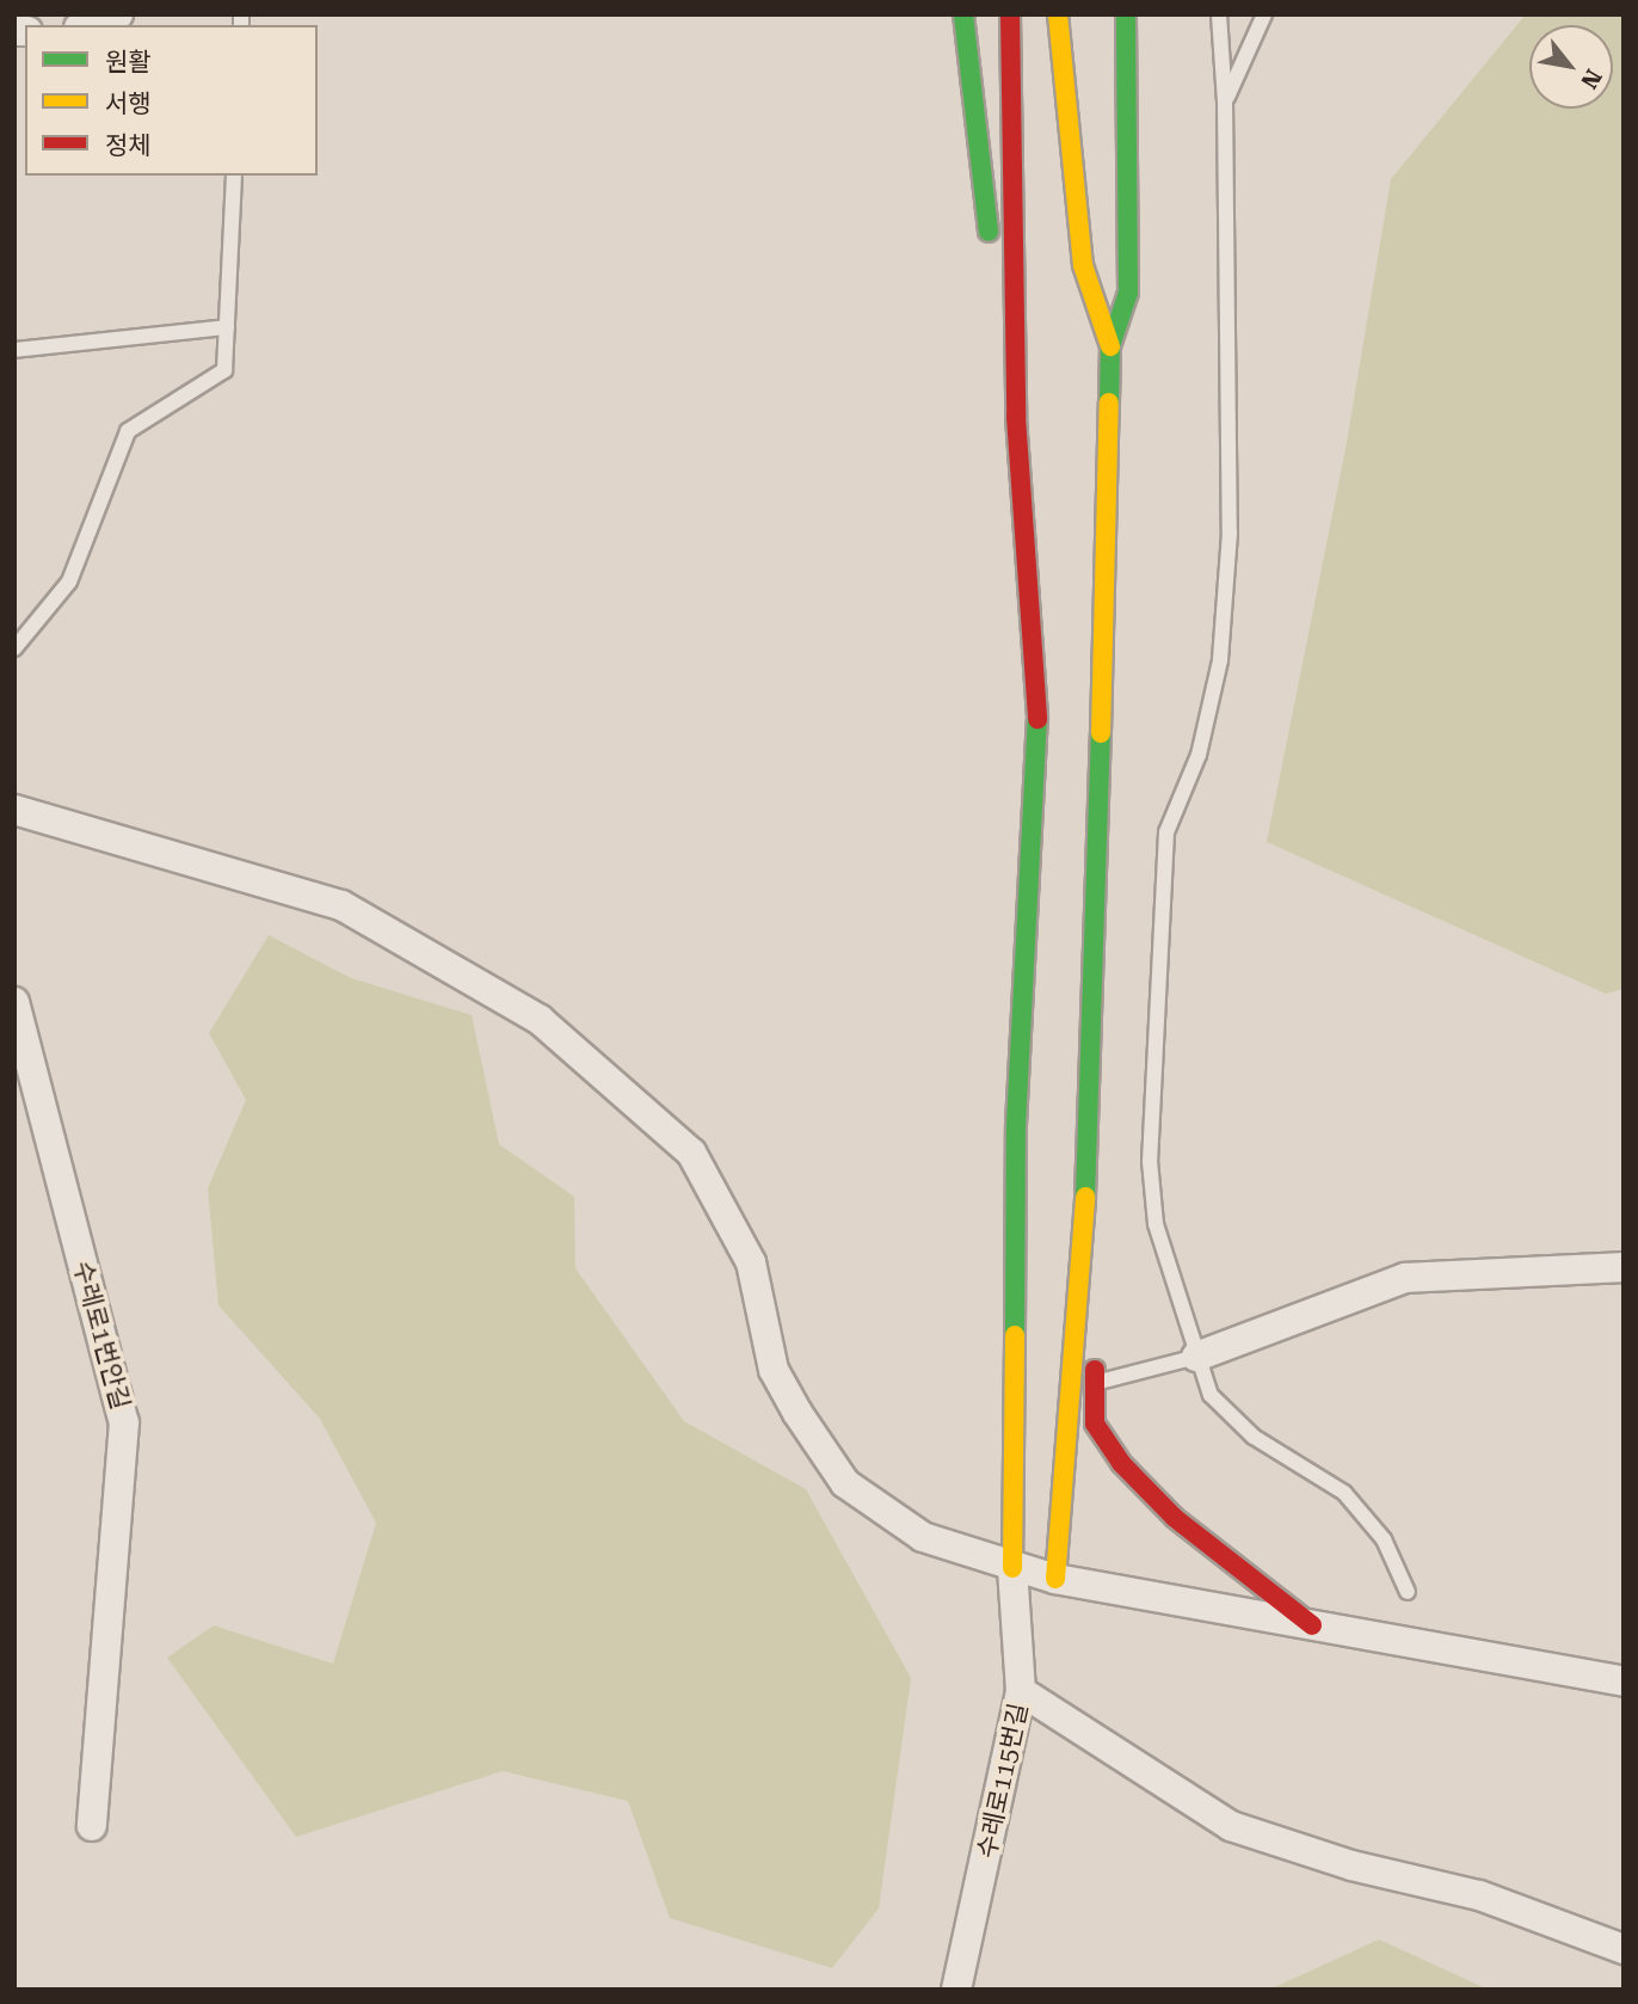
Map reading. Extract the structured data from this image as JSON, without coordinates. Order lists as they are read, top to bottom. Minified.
{"streets":{"street":["수레로1번안길","수레로115번길"]},"legend":["원활","서행","정체"],"north":"bottom right"}
